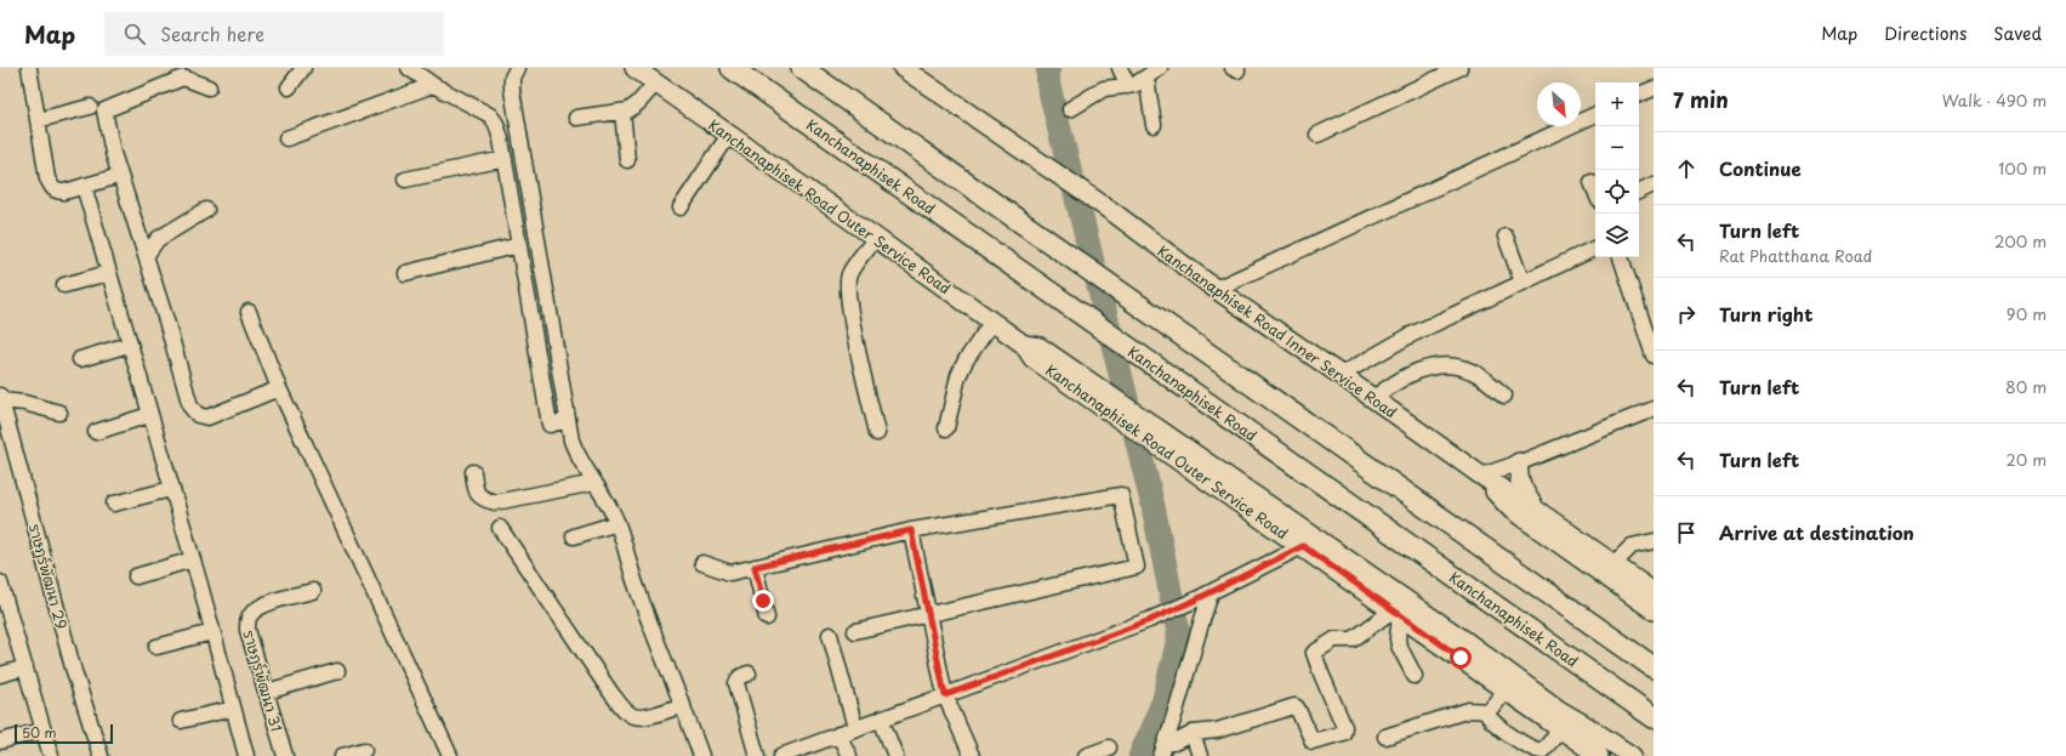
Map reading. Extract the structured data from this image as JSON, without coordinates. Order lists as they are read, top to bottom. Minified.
{"streets":{"highway":["Kanchanaphisek Road"],"main road":["Kanchanaphisek Road Outer Service Road","Kanchanaphisek Road Inner Service Road"],"street":["ราษฎร์พัฒนา 29","ราษฎร์พัฒนา 31"]},"scale_bar":"50 m","north":"bottom right","page":{"header":"Map","search":"Search here","nav":["Map","Directions","Saved"],"heading":["7 min","Walk · 490 m"],"map_buttons":["+","−"],"list":[["Continue","100 m"],["Turn left","Rat Phatthana Road","200 m"],["Turn right","90 m"],["Turn left","80 m"],["Turn left","20 m"],"Arrive at destination"],"scale":"50 m"}}
